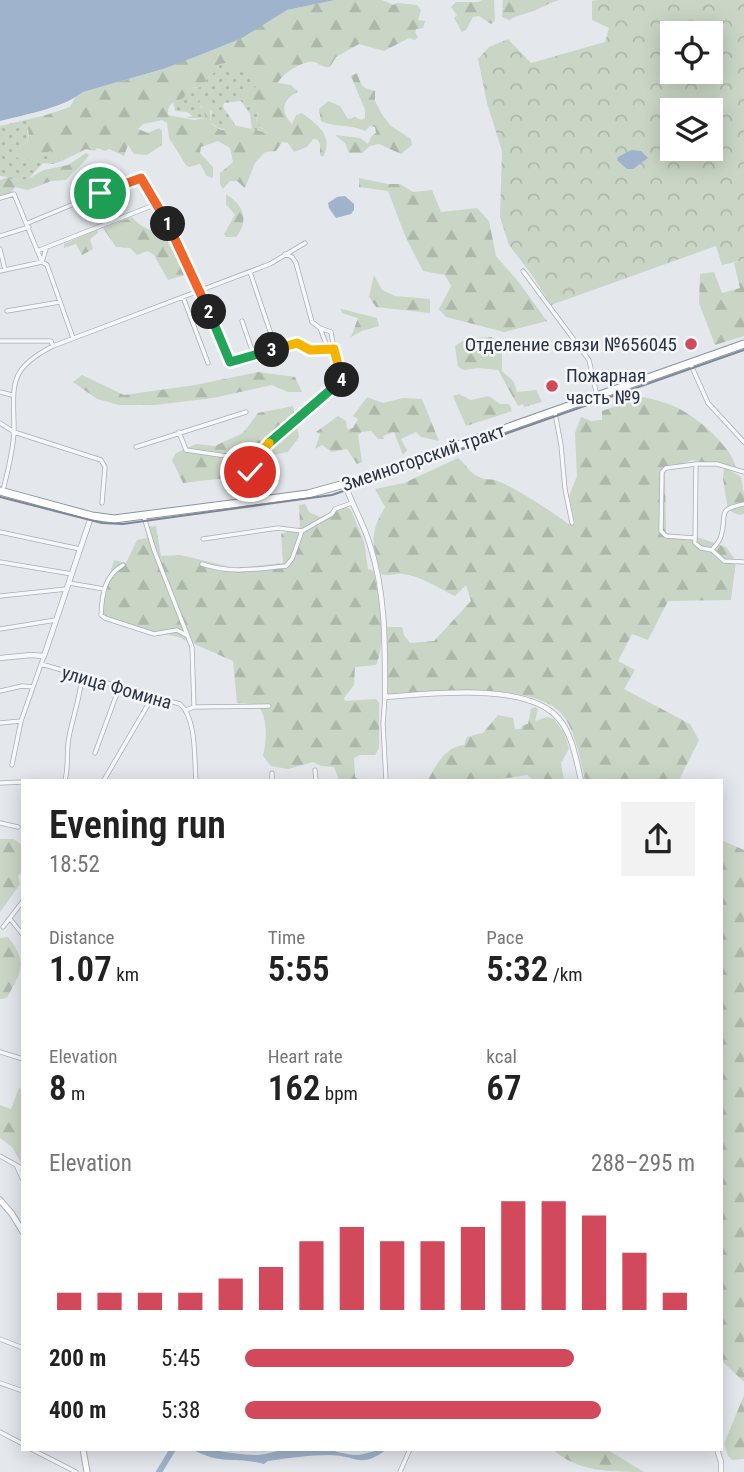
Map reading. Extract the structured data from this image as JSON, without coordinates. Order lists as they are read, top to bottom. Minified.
{"streets":{"highway":["Змеиногорский тракт"],"street":["улица Фомина"]},"places":["Отделение связи №656045","Пожарная часть №9"],"page":{"pins":["1","2","3","4"],"heading":["Evening run","18:52"],"stats":[["Distance","1.07 km"],["Time","5:55"],["Pace","5:32 /km"],["Elevation","8 m"],["Heart rate","162 bpm"],["kcal","67"]],"chart":["Elevation","288–295 m"],"list":[{"name":"200 m","note":"5:45"},{"name":"400 m","note":"5:38"}]}}
